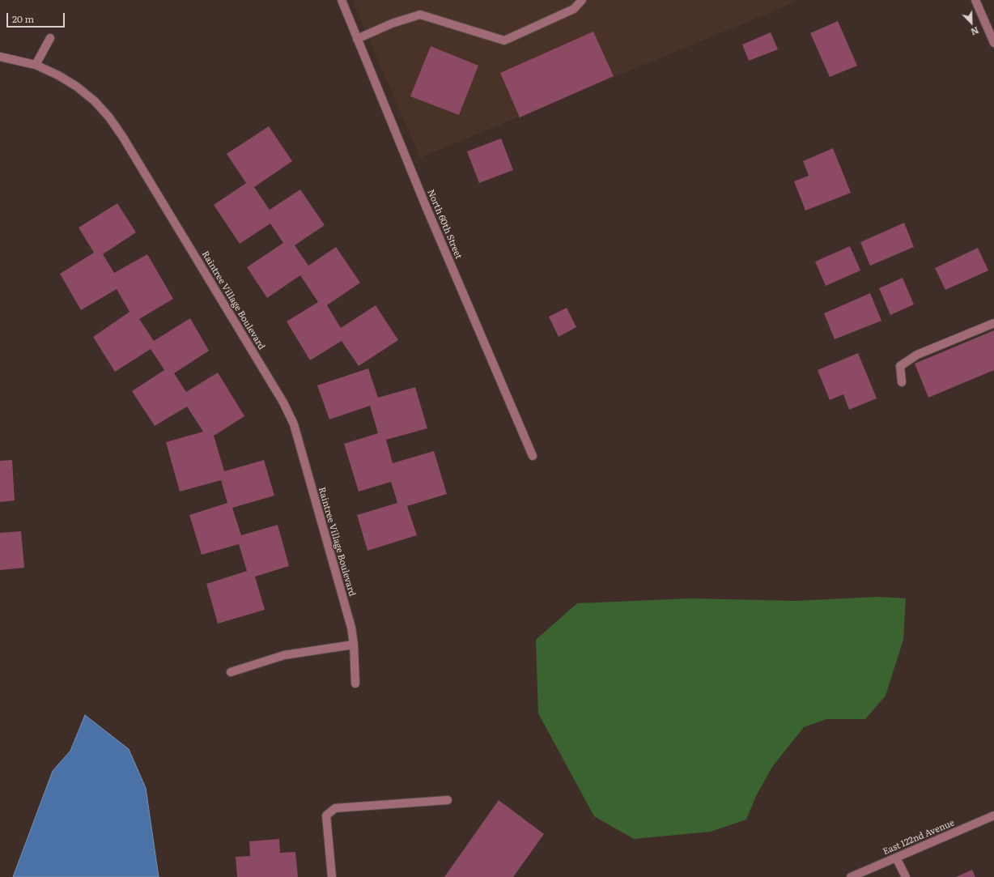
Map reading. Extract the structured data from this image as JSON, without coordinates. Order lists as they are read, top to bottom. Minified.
{"streets":{"street":["North 60th Street","Raintree Village Boulevard","East 122nd Avenue"]},"scale_bar":"20 m","north":"bottom right"}
